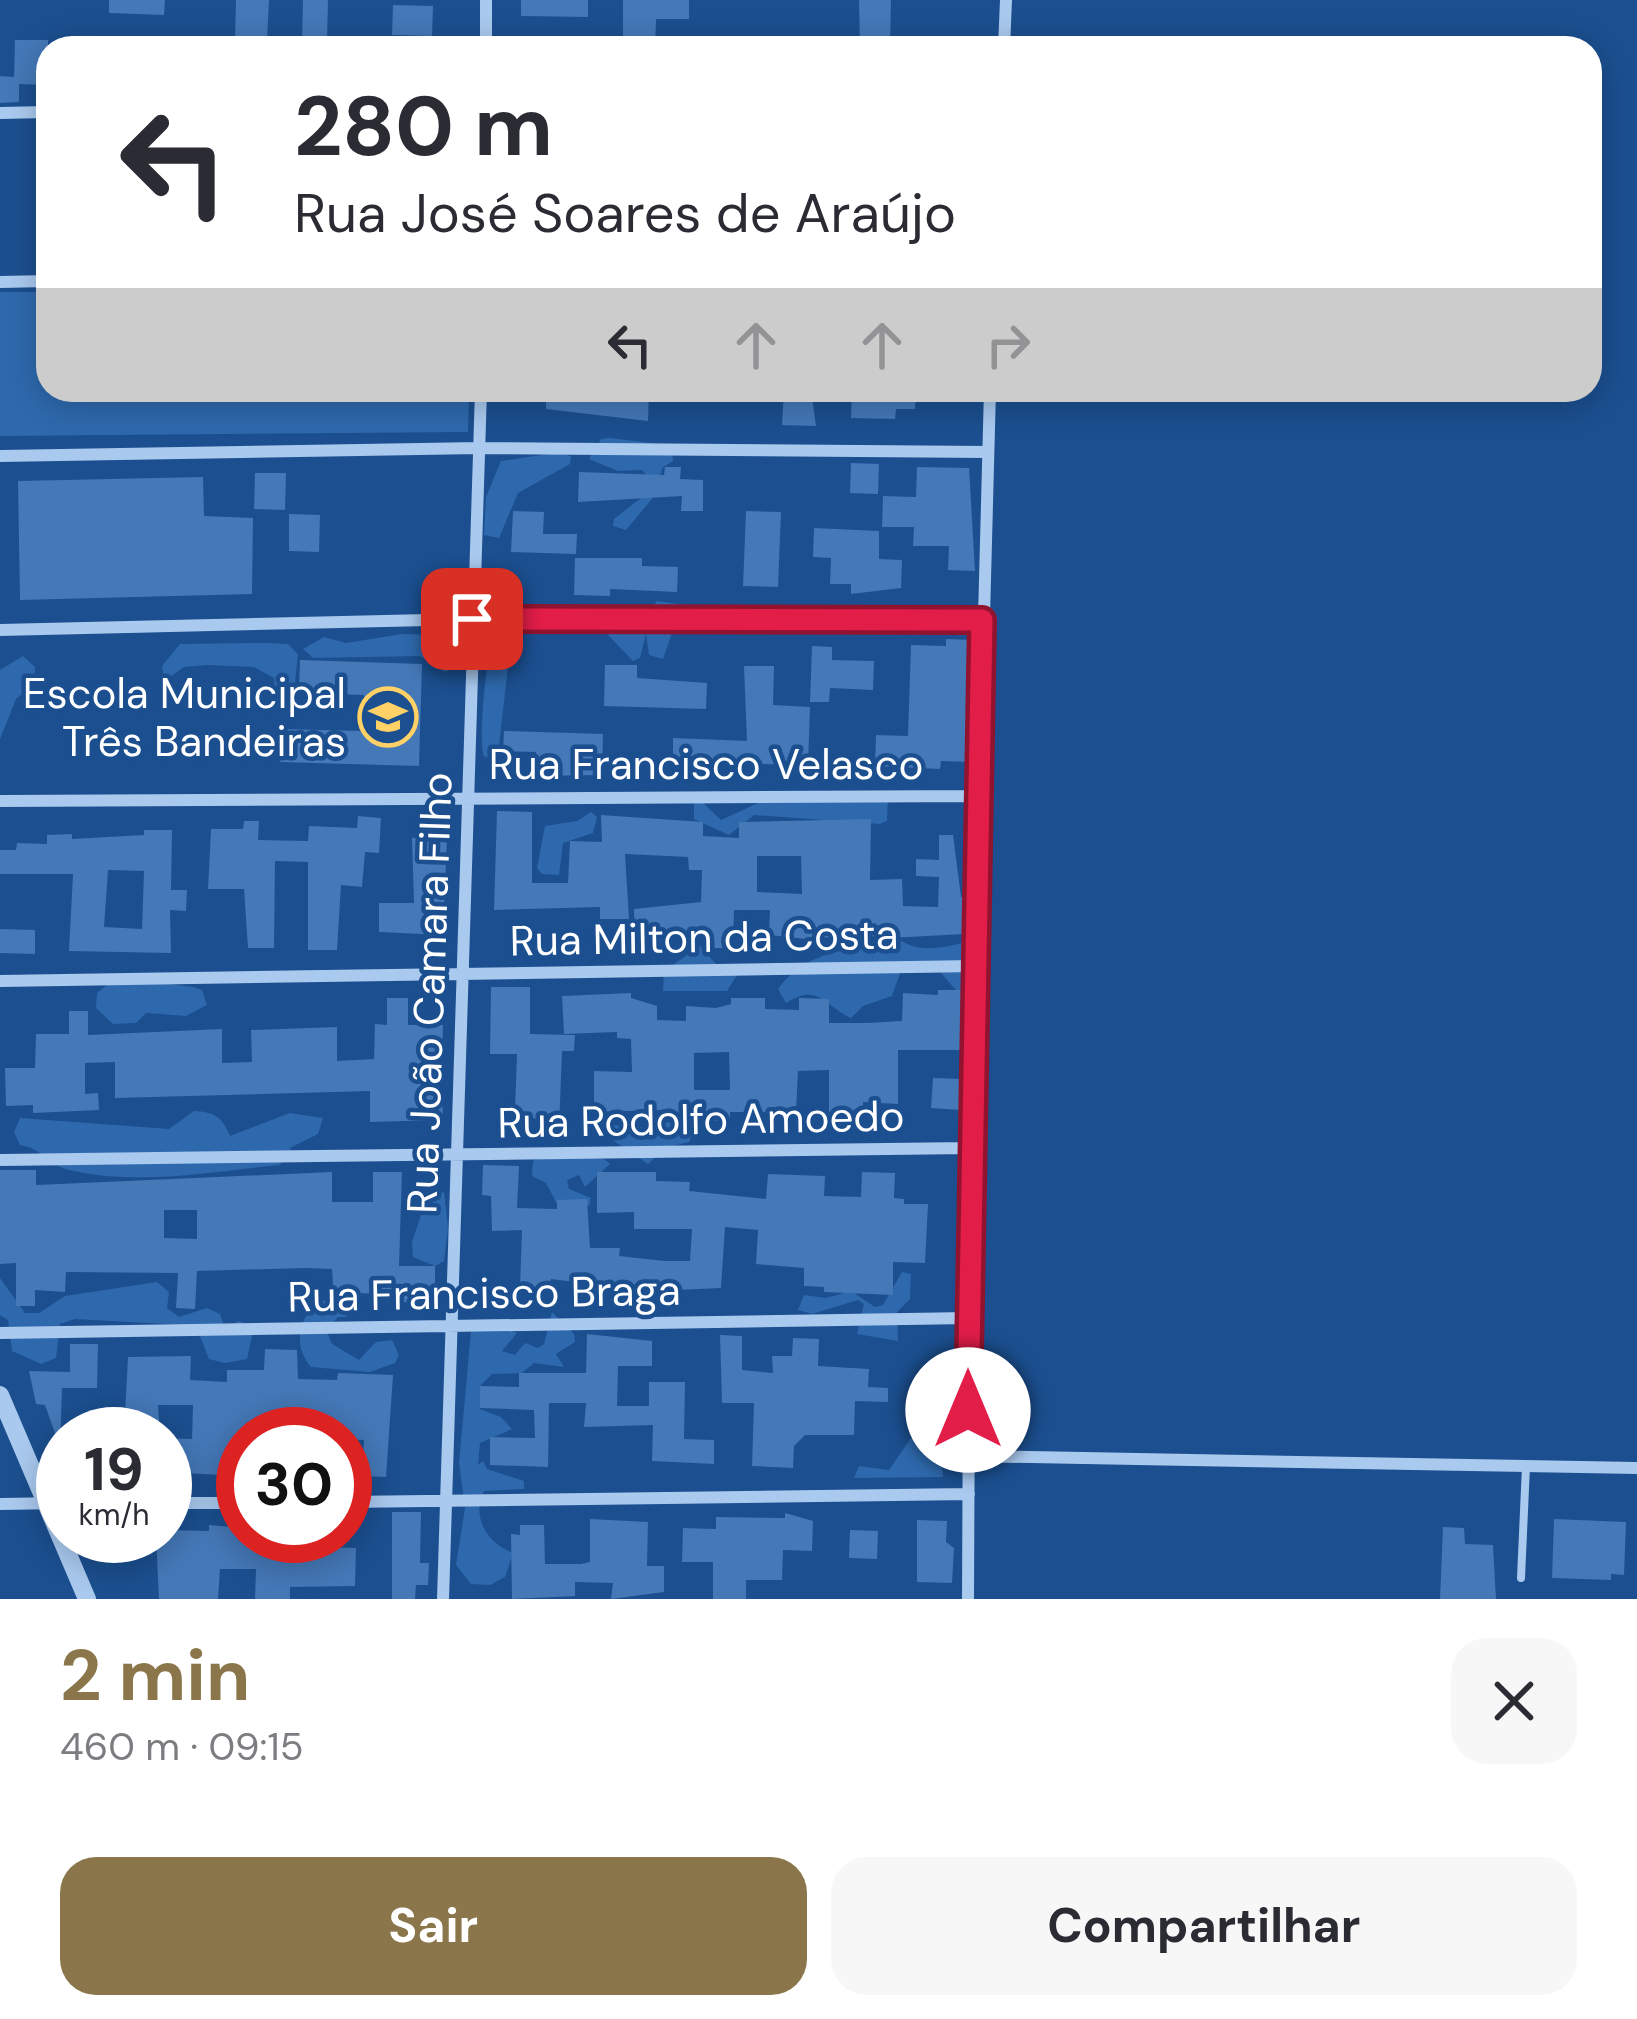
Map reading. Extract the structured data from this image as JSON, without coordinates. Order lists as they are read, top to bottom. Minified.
{"streets":{"street":["Rua Francisco Velasco","Rua Milton da Costa","Rua João Camara Filho","Rua Rodolfo Amoedo","Rua Francisco Braga"]},"crossings":[["Rua Francisco Velasco","Rua João Camara Filho"],["Rua Milton da Costa","Rua João Camara Filho"],["Rua João Camara Filho","Rua Rodolfo Amoedo"],["Rua João Camara Filho","Rua Francisco Braga"]],"places":{"school or university":["Escola Municipal Três Bandeiras"]},"page":{"turn":["280 m","Rua José Soares de Araújo"],"speed":"19 km/h","limit":"30","heading":["2 min","460 m · 09:15"],"buttons":["Sair","Compartilhar"]}}
